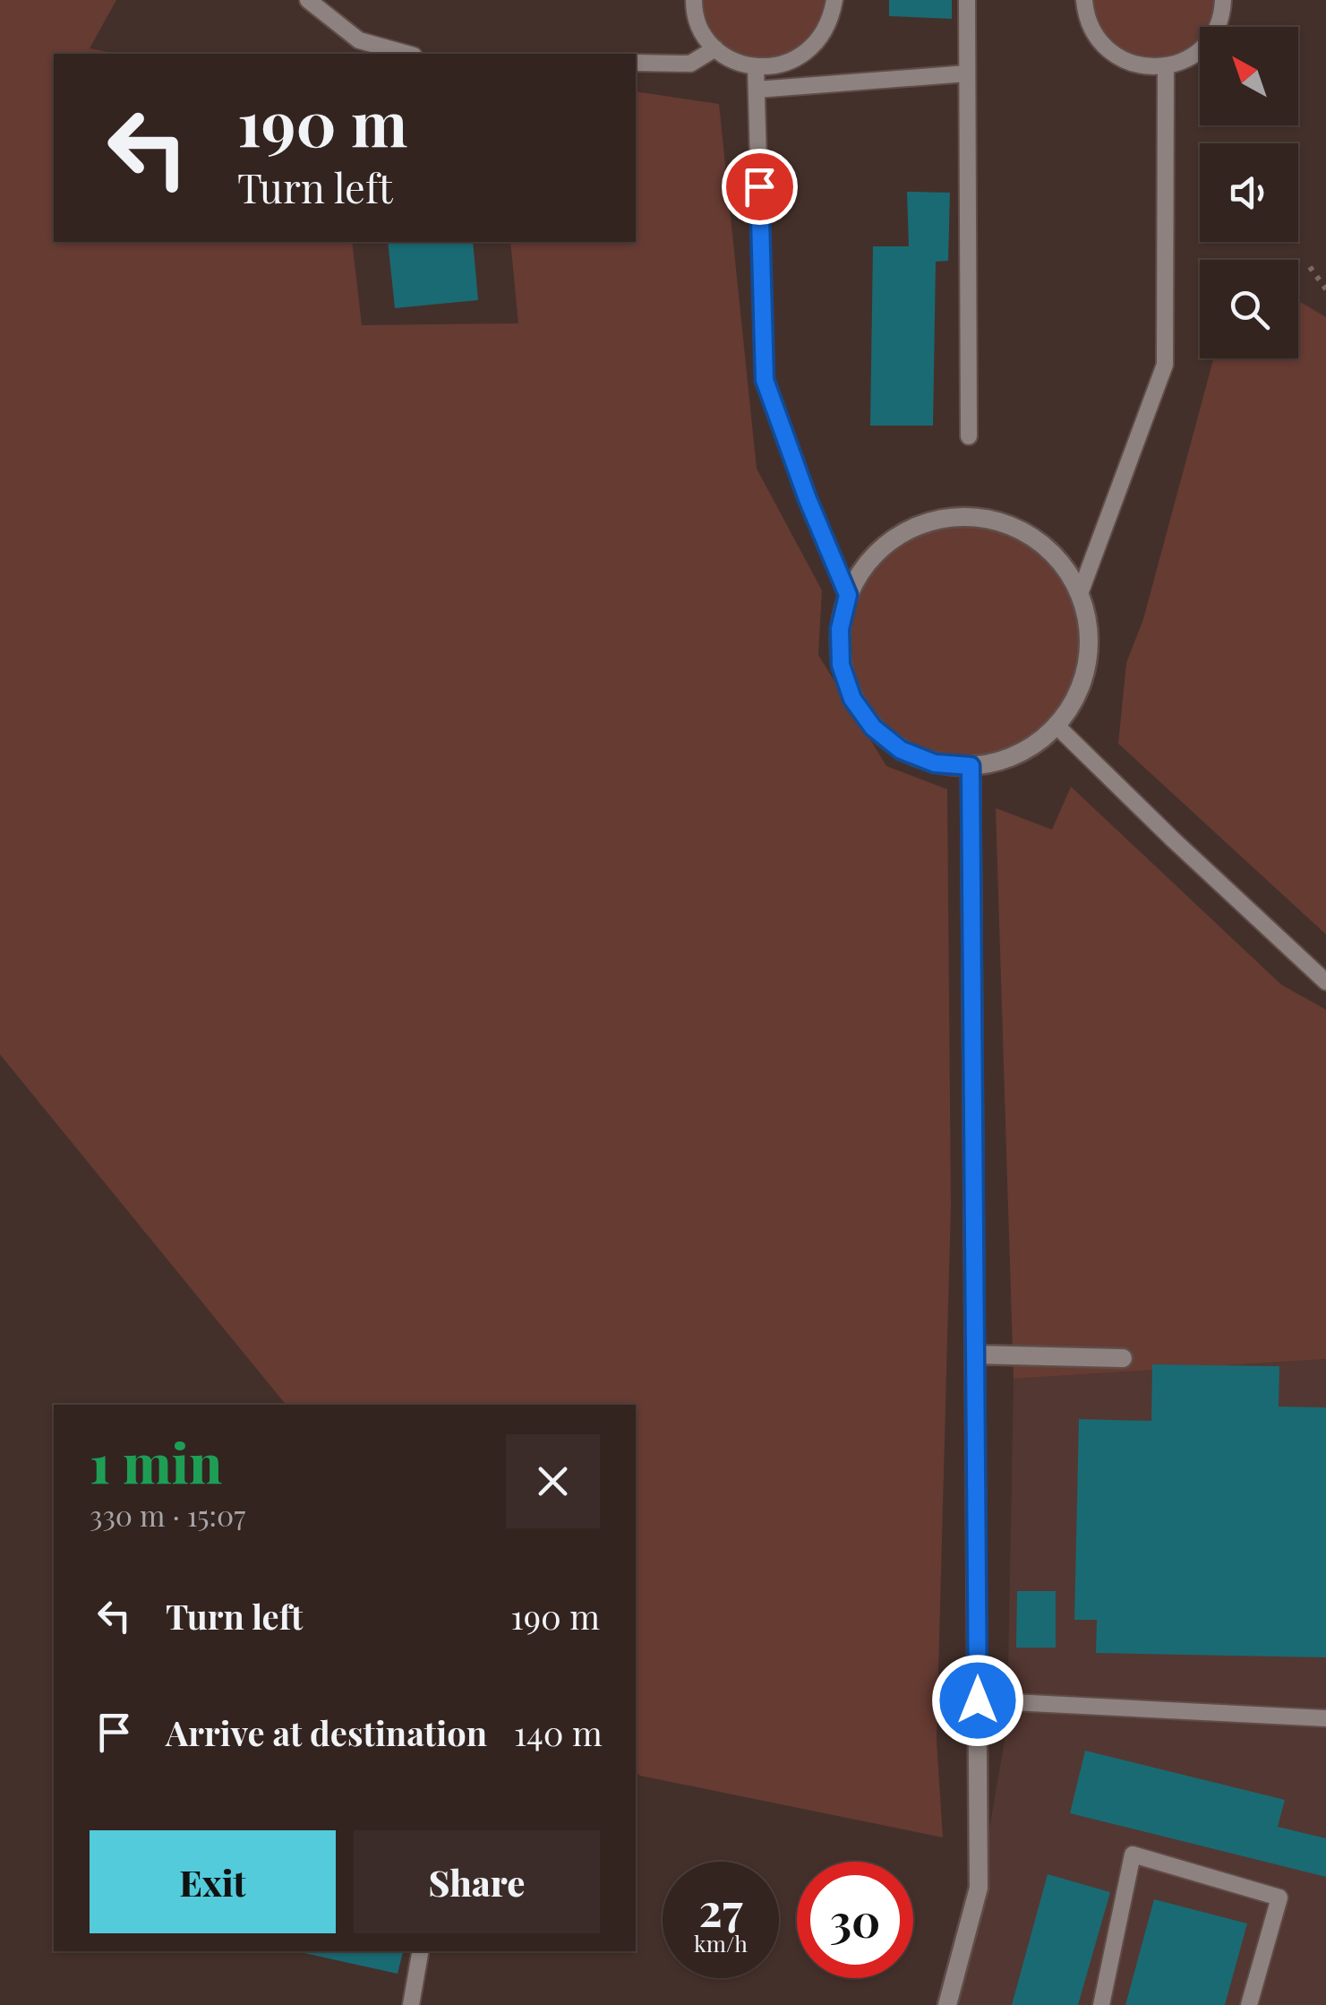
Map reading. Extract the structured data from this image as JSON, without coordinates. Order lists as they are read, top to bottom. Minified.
{"north":"top left","page":{"turn":["190 m","Turn left"],"heading":["1 min","330 m · 15:07"],"list":[{"name":"Turn left","value":"190 m"},{"name":"Arrive at destination","value":"140 m"}],"buttons":["Exit","Share"],"speed":"27 km/h","limit":"30"}}
